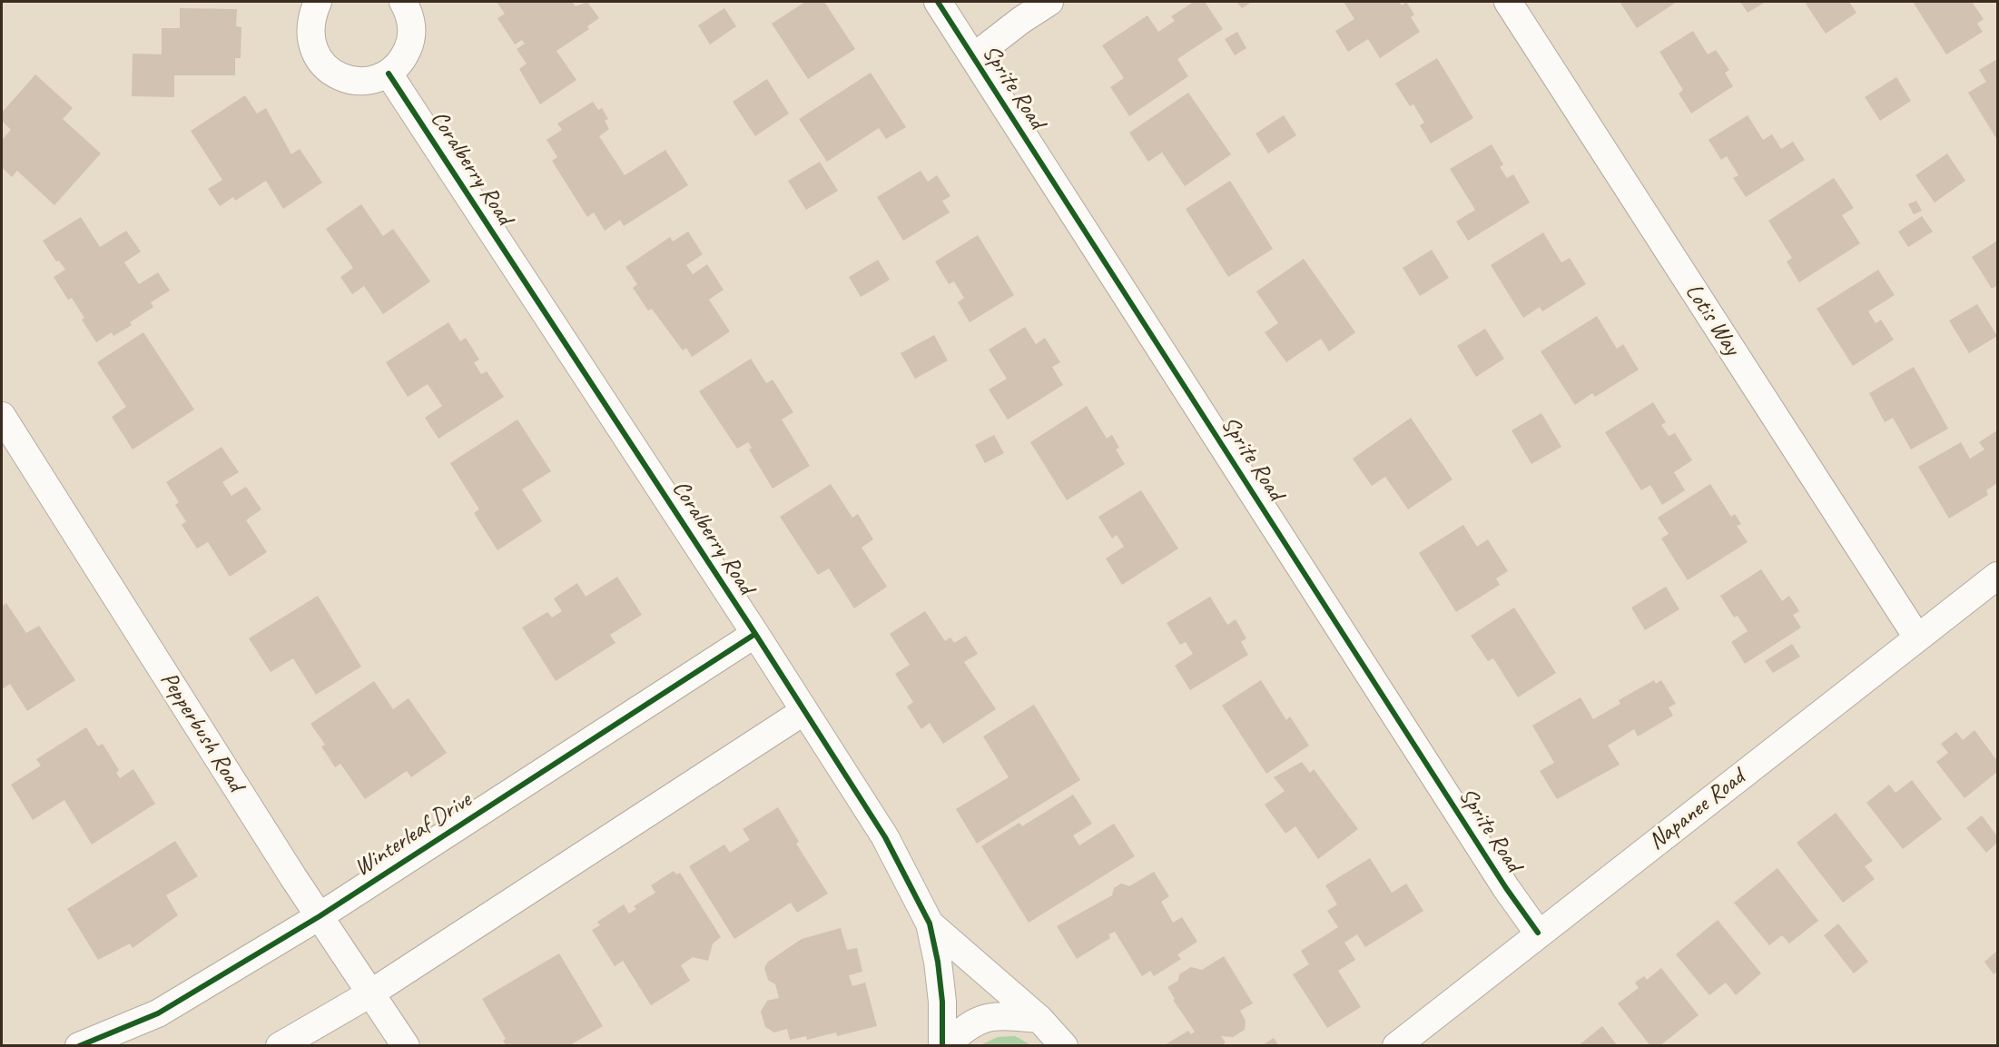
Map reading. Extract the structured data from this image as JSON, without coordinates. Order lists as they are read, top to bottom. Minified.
{"streets":{"street":["Sprite Road","Coralberry Road","Lotis Way","Pepperbush Road","Napanee Road","Winterleaf Drive"]},"crossings":[["Sprite Road","Napanee Road"],["Coralberry Road","Winterleaf Drive"],["Lotis Way","Napanee Road"],["Pepperbush Road","Winterleaf Drive"]]}
